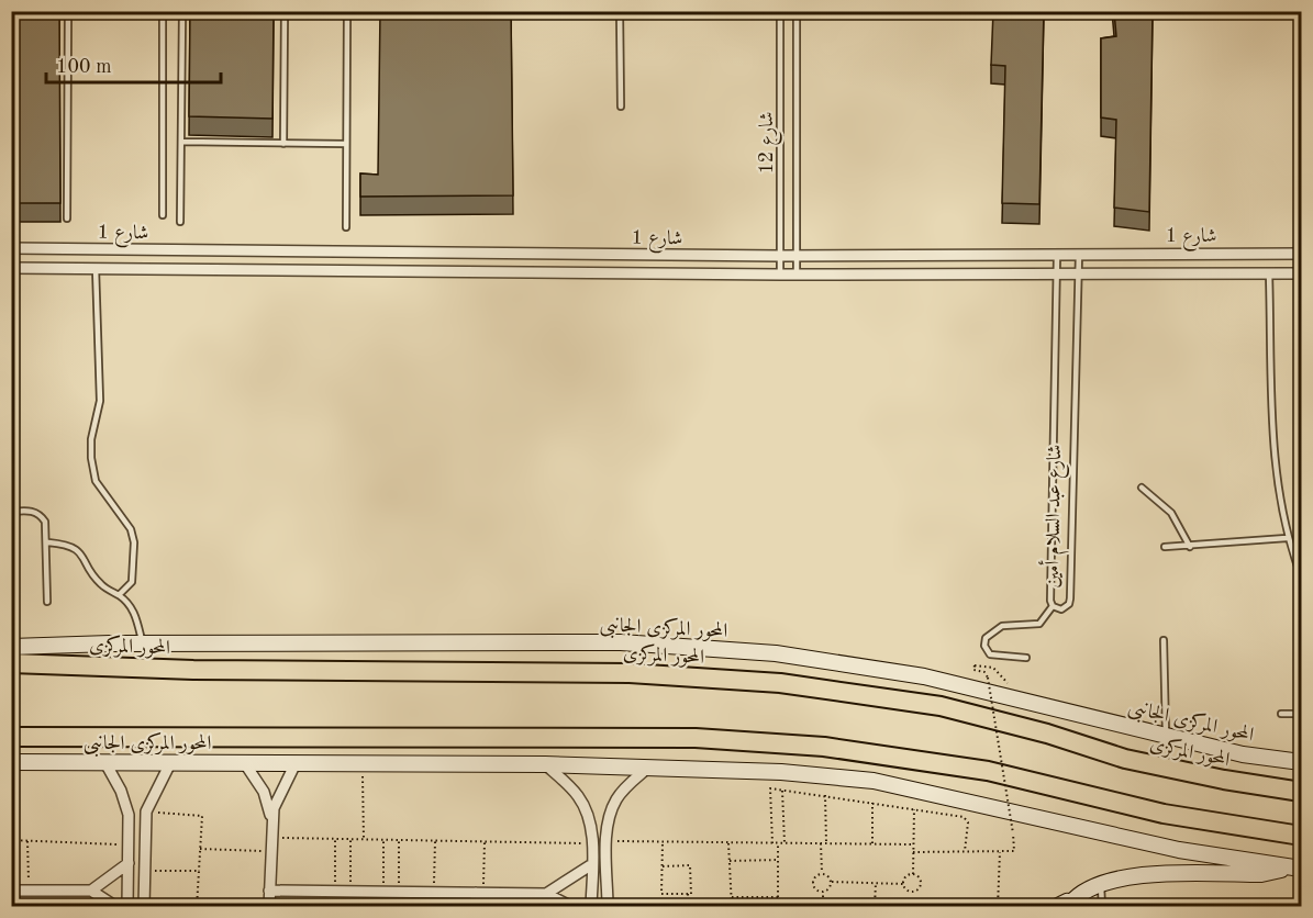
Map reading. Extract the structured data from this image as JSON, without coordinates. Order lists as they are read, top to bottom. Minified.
{"streets":{"highway":["المحور المركزى"],"main road":["المحور المركزى الجانبى"],"street":["شارع 1"],"lane":["شارع 12","شارع عبد السلام أمين"]},"crossings":[["شارع 12","شارع 1"],["شارع 1","شارع عبد السلام أمين"]],"scale_bar":"100 m"}
